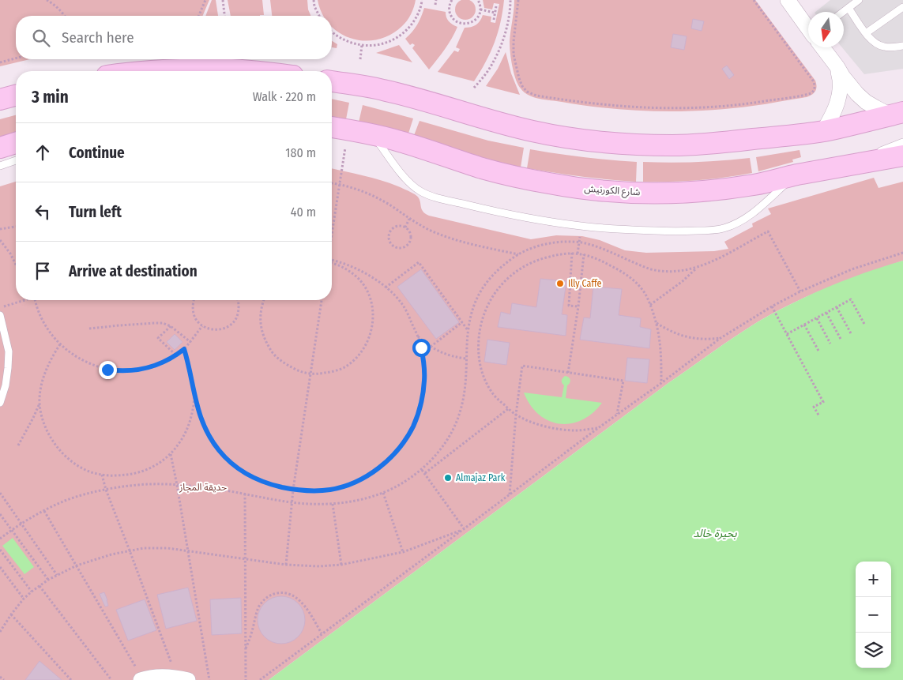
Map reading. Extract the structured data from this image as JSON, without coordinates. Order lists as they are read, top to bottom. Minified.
{"streets":{"main road":["شارع الكورنيش"]},"water":["بحيرة خالد"],"parks":["حديقة المجاز"],"places":["Illy Caffe","Almajaz Park"],"north":"bottom","page":{"search":"Search here","heading":["3 min","Walk · 220 m"],"list":[["Continue","180 m"],["Turn left","40 m"],"Arrive at destination"],"map_buttons":["+","−"]}}
